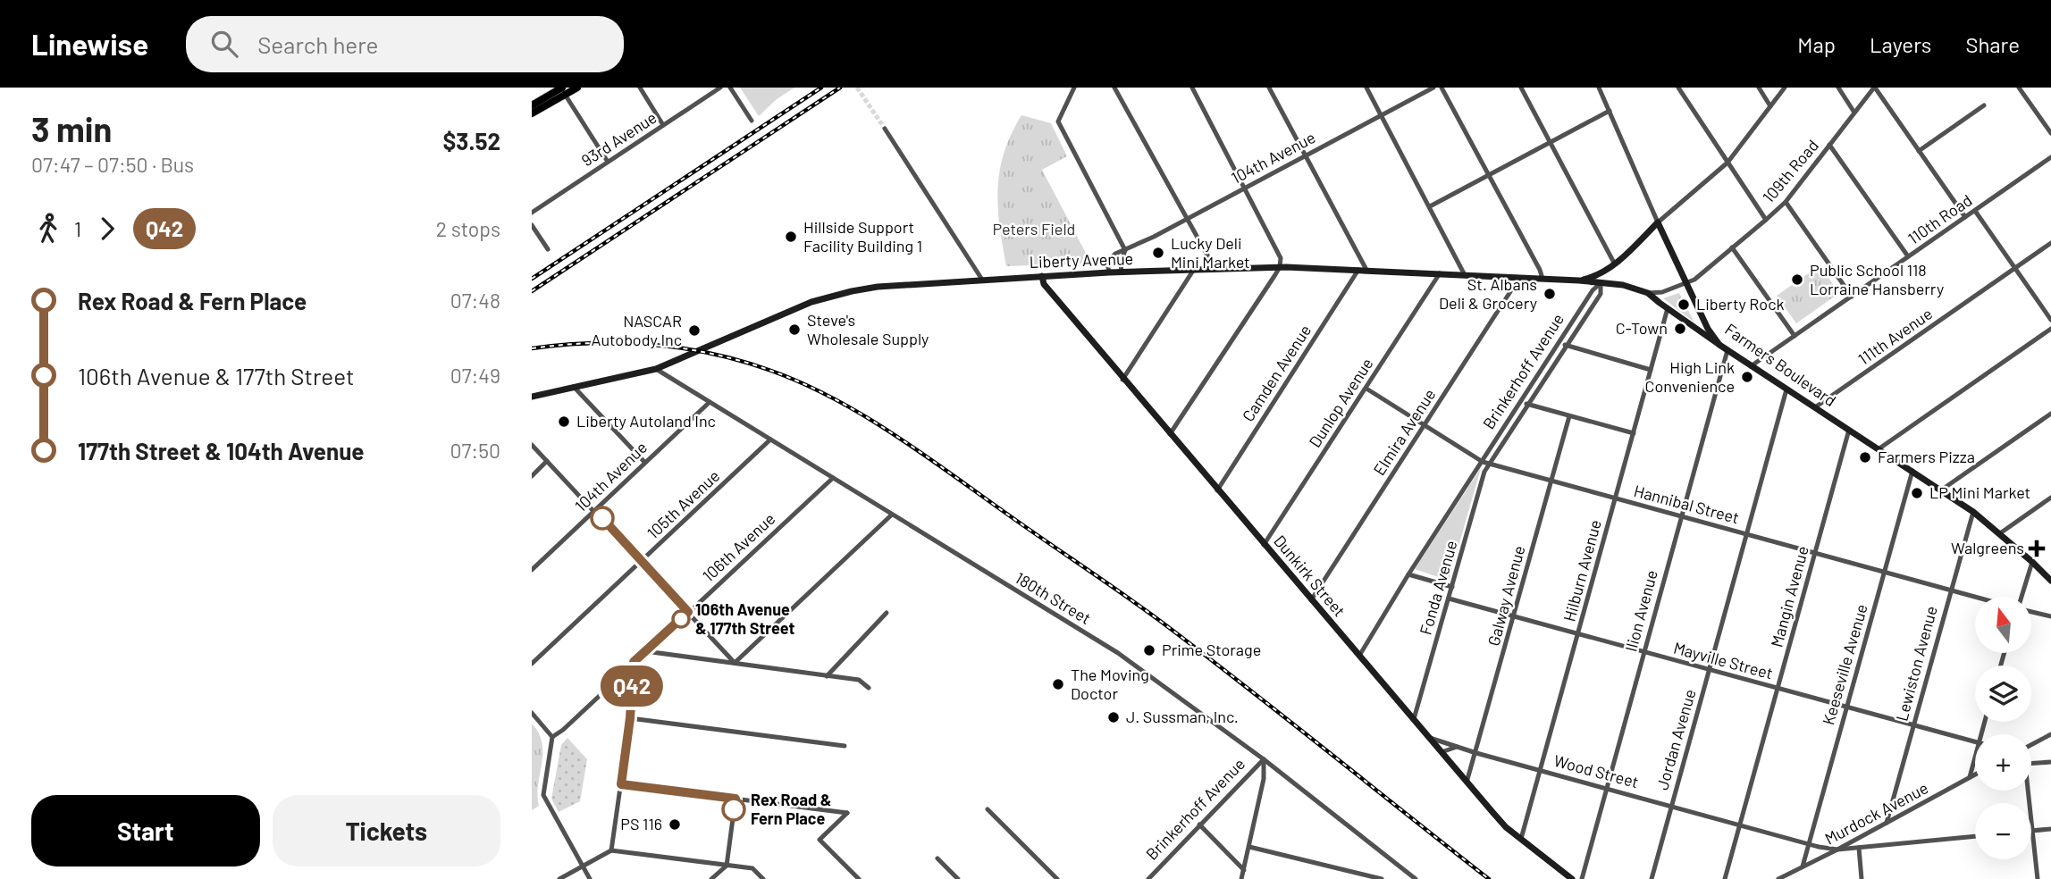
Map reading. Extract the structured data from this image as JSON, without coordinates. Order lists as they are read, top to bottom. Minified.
{"streets":{"main road":["Liberty Avenue","Farmers Boulevard","Dunkirk Street"],"street":["93rd Avenue","104th Avenue","109th Road","110th Road","111th Avenue","Brinkerhoff Avenue","Camden Avenue","Dunlop Avenue","Elmira Avenue","105th Avenue","Hannibal Street","106th Avenue","Hilburn Avenue","Fonda Avenue","Galway Avenue","Mangin Avenue","180th Street","Ilion Avenue","Mayville Street","Lewiston Avenue","Keeseville Avenue","Jordan Avenue","Wood Street","Murdock Avenue"]},"crossings":[["104th Avenue","Liberty Avenue"],["104th Avenue","180th Street"],["109th Road","Liberty Avenue"],["109th Road","Farmers Boulevard"],["110th Road","Farmers Boulevard"],["Liberty Avenue","Farmers Boulevard"],["Liberty Avenue","Brinkerhoff Avenue"],["Liberty Avenue","Camden Avenue"],["Liberty Avenue","Dunlop Avenue"],["Liberty Avenue","Elmira Avenue"],["Liberty Avenue","Hilburn Avenue"],["Liberty Avenue","Dunkirk Street"],["Liberty Avenue","180th Street"],["111th Avenue","Farmers Boulevard"],["Farmers Boulevard","Mangin Avenue"],["Farmers Boulevard","Ilion Avenue"],["Farmers Boulevard","Lewiston Avenue"],["Farmers Boulevard","Keeseville Avenue"],["Farmers Boulevard","Jordan Avenue"],["Brinkerhoff Avenue","Hannibal Street"],["Brinkerhoff Avenue","Dunkirk Street"],["Brinkerhoff Avenue","Fonda Avenue"],["Brinkerhoff Avenue","180th Street"],["Camden Avenue","Dunkirk Street"],["Dunlop Avenue","Hannibal Street"],["Dunlop Avenue","Dunkirk Street"],["Elmira Avenue","Hannibal Street"],["Elmira Avenue","Dunkirk Street"],["105th Avenue","180th Street"],["Hannibal Street","Hilburn Avenue"],["Hannibal Street","Fonda Avenue"],["Hannibal Street","Galway Avenue"],["Hannibal Street","Mangin Avenue"],["Hannibal Street","Ilion Avenue"],["Hannibal Street","Lewiston Avenue"],["Hannibal Street","Keeseville Avenue"],["Hannibal Street","Jordan Avenue"],["106th Avenue","180th Street"],["Hilburn Avenue","Dunkirk Street"],["Hilburn Avenue","Mayville Street"],["Hilburn Avenue","Wood Street"],["Dunkirk Street","Fonda Avenue"],["Dunkirk Street","Galway Avenue"],["Dunkirk Street","Wood Street"],["Fonda Avenue","Mayville Street"],["Galway Avenue","Mayville Street"],["Galway Avenue","Wood Street"],["Mangin Avenue","Mayville Street"],["Mangin Avenue","Wood Street"],["Ilion Avenue","Mayville Street"],["Ilion Avenue","Wood Street"],["Mayville Street","Lewiston Avenue"],["Mayville Street","Keeseville Avenue"],["Mayville Street","Jordan Avenue"],["Lewiston Avenue","Murdock Avenue"],["Keeseville Avenue","Wood Street"],["Keeseville Avenue","Murdock Avenue"],["Jordan Avenue","Wood Street"],["Wood Street","Murdock Avenue"]],"parks":["Peters Field"],"places":{"other":["Hillside Support Facility Building 1","Lucky Deli Mini Market","Public School 118 Lorraine Hansberry","St. Albans Deli & Grocery","Liberty Rock","C-Town","Steve's Wholesale Supply","NASCAR Autobody Inc","High Link Convenience","Liberty Autoland Inc","Farmers Pizza","LP Mini Market","106th Avenue & 177th Street","Prime Storage","The Moving Doctor","J. Sussman, Inc.","Rex Road & Fern Place","PS 116"],"health":["Walgreens"]},"lines":["bus line Q42"],"north":"top","page":{"header":"Linewise","search":"Search here","nav":["Map","Layers","Share"],"heading":["3 min","07:47 – 07:50 · Bus","$3.52"],"on_map":"Q42","legs":["1","Q42","2 stops"],"list":[{"name":"Rex Road & Fern Place","value":"07:48"},{"name":"106th Avenue & 177th Street","value":"07:49"},{"name":"177th Street & 104th Avenue","value":"07:50"}],"map_buttons":["+","−"],"buttons":["Start","Tickets"]}}
